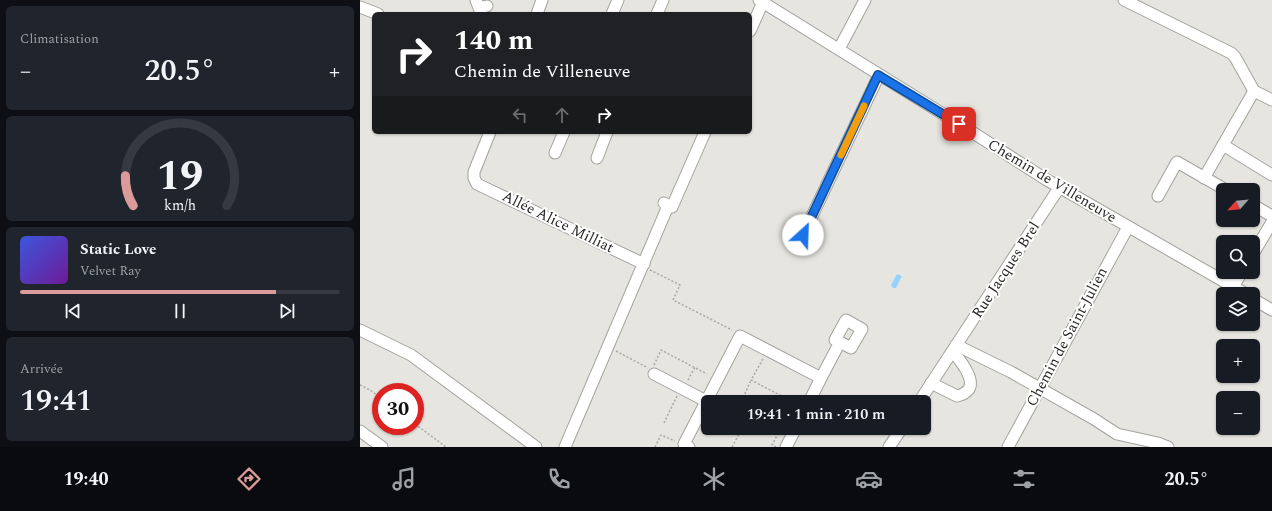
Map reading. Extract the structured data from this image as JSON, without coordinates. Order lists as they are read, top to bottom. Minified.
{"streets":{"street":["Chemin de Villeneuve","Allée Alice Milliat","Rue Jacques Brel","Chemin de Saint-Julien"]},"crossings":[["Chemin de Villeneuve","Rue Jacques Brel"],["Chemin de Villeneuve","Chemin de Saint-Julien"]],"north":"bottom left","page":{"tile":["Climatisation",["Arrivée","19:41"]],"turn":["140 m","Chemin de Villeneuve"],"heat":["−","20.5°","+"],"map_buttons":["+","−"],"song":["Static Love","Velvet Ray"],"limit":"30","trip":"19:41 · 1 min · 210 m","tabs":["19:40","20.5°"],"gauge":["19","km/h"]}}
